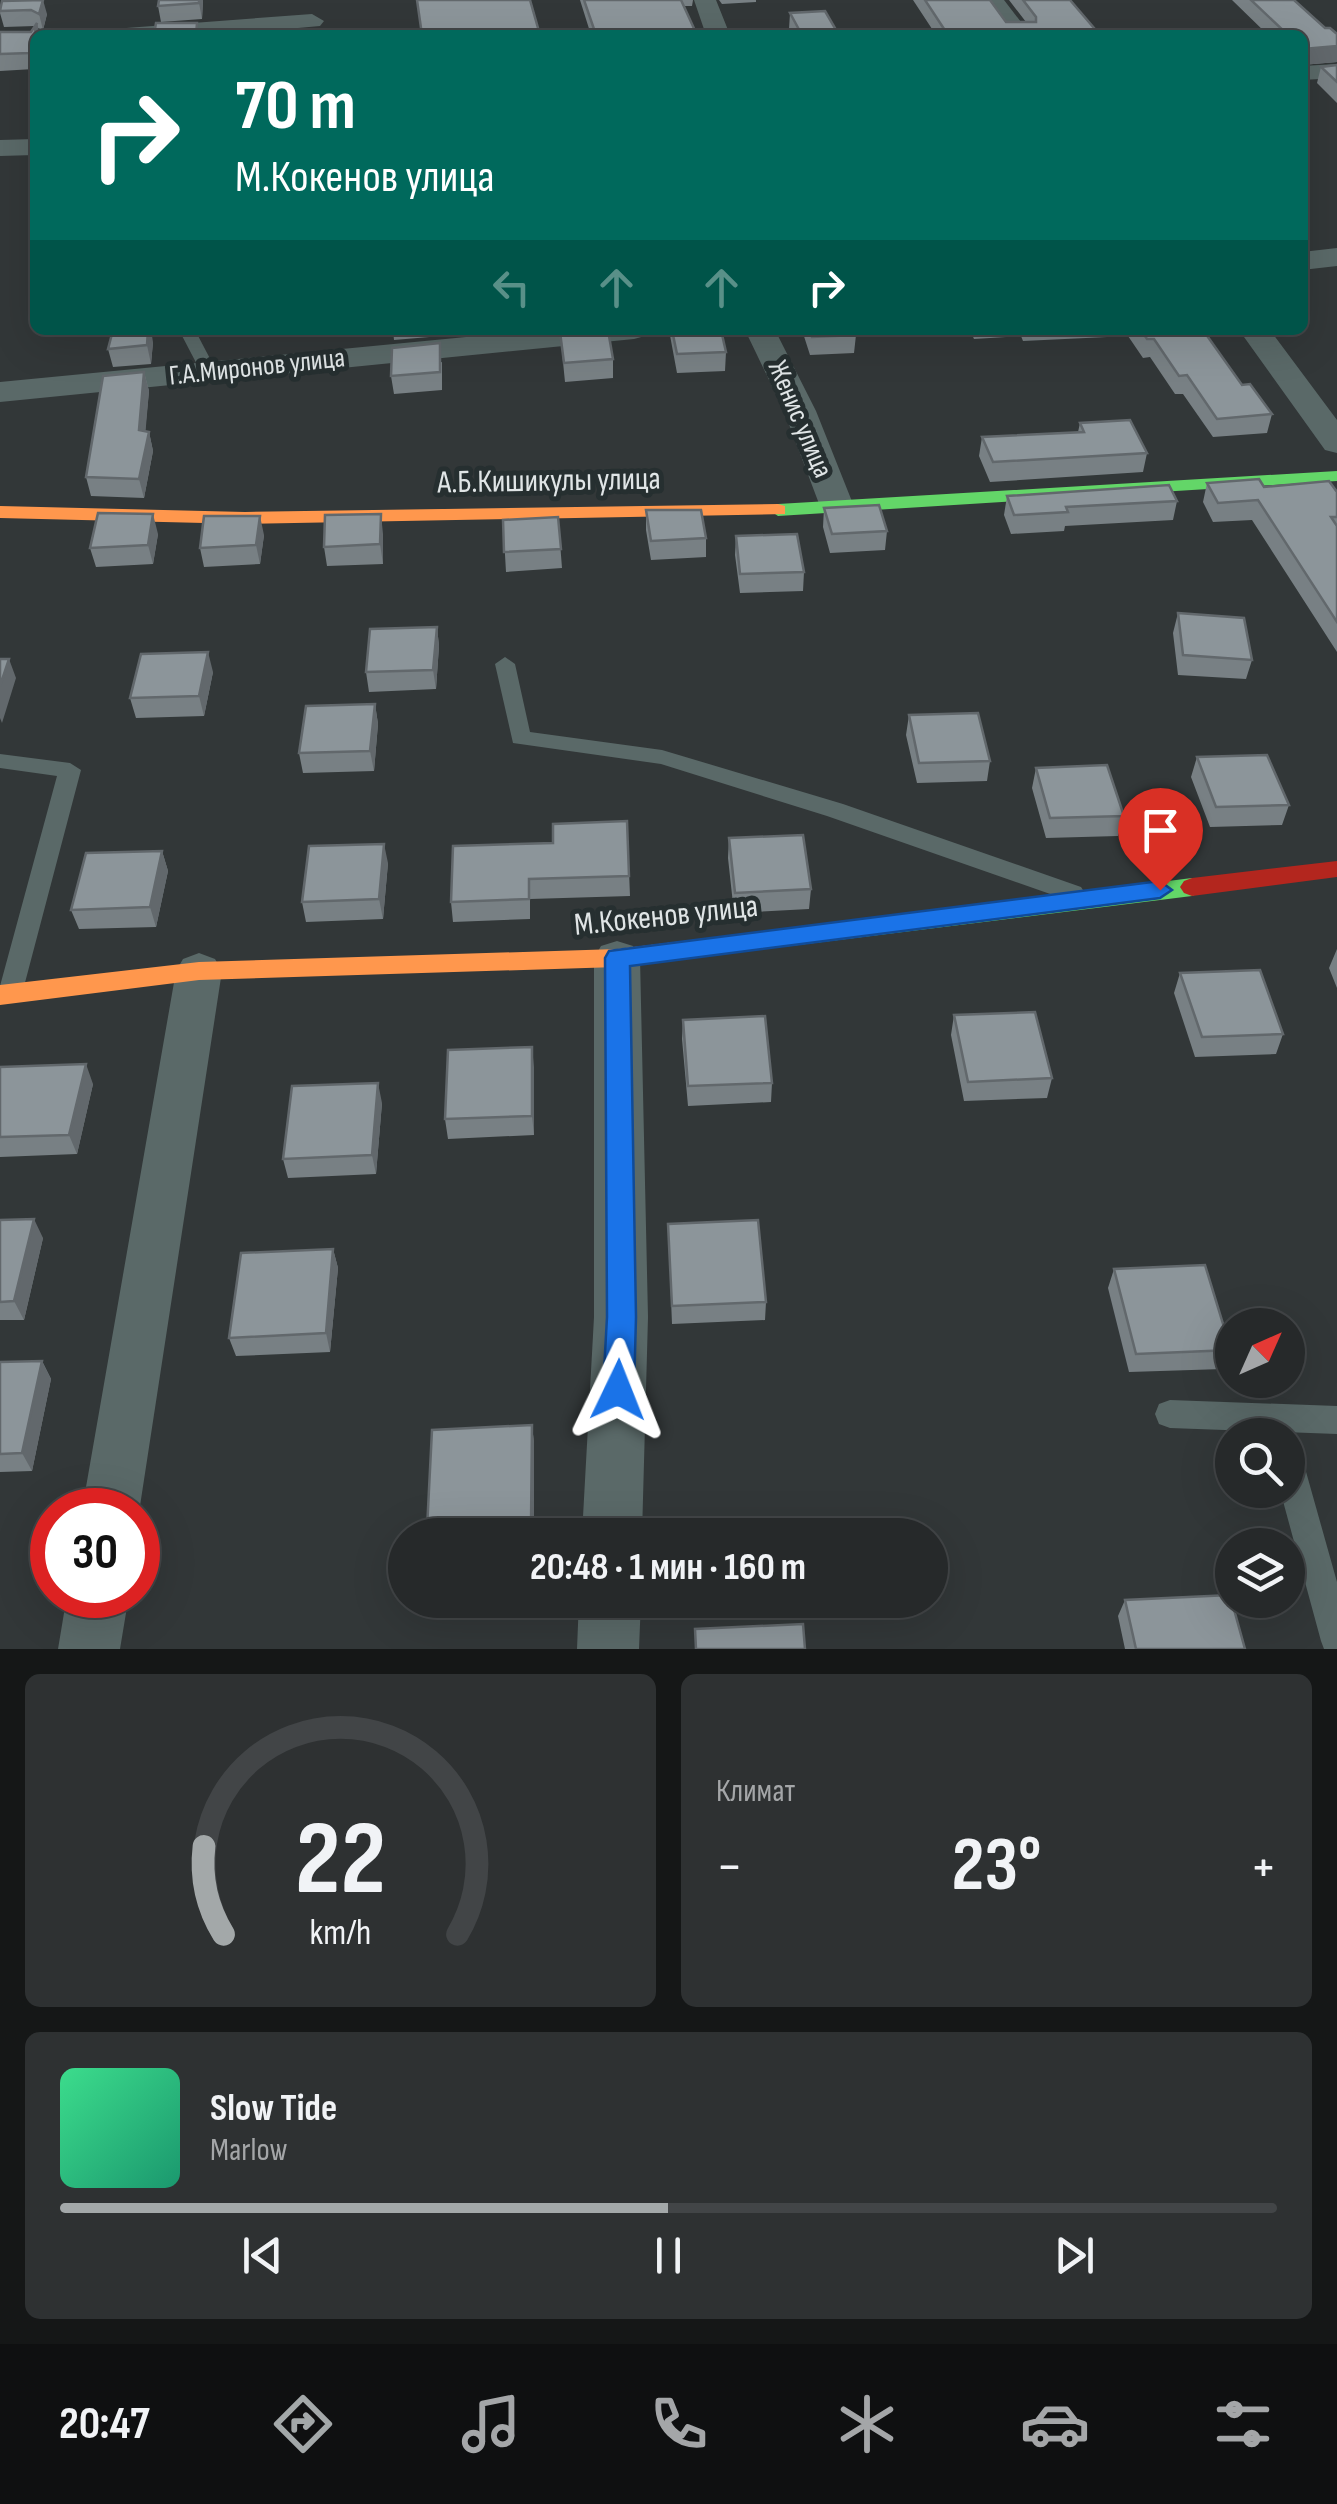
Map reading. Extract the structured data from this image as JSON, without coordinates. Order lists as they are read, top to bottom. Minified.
{"streets":{"street":["Г.А.Миронов улица","Женис улица","А.Б.Кишикулы улица","М.Кокенов улица"]},"crossings":[["Женис улица","А.Б.Кишикулы улица"]],"north":"top right","page":{"turn":["70 m","М.Кокенов улица"],"limit":"30","trip":"20:48 · 1 мин · 160 m","tile":"Климат","heat":["−","23°","+"],"song":["Slow Tide","Marlow"],"tabs":"20:47","gauge":["22","km/h"]}}
